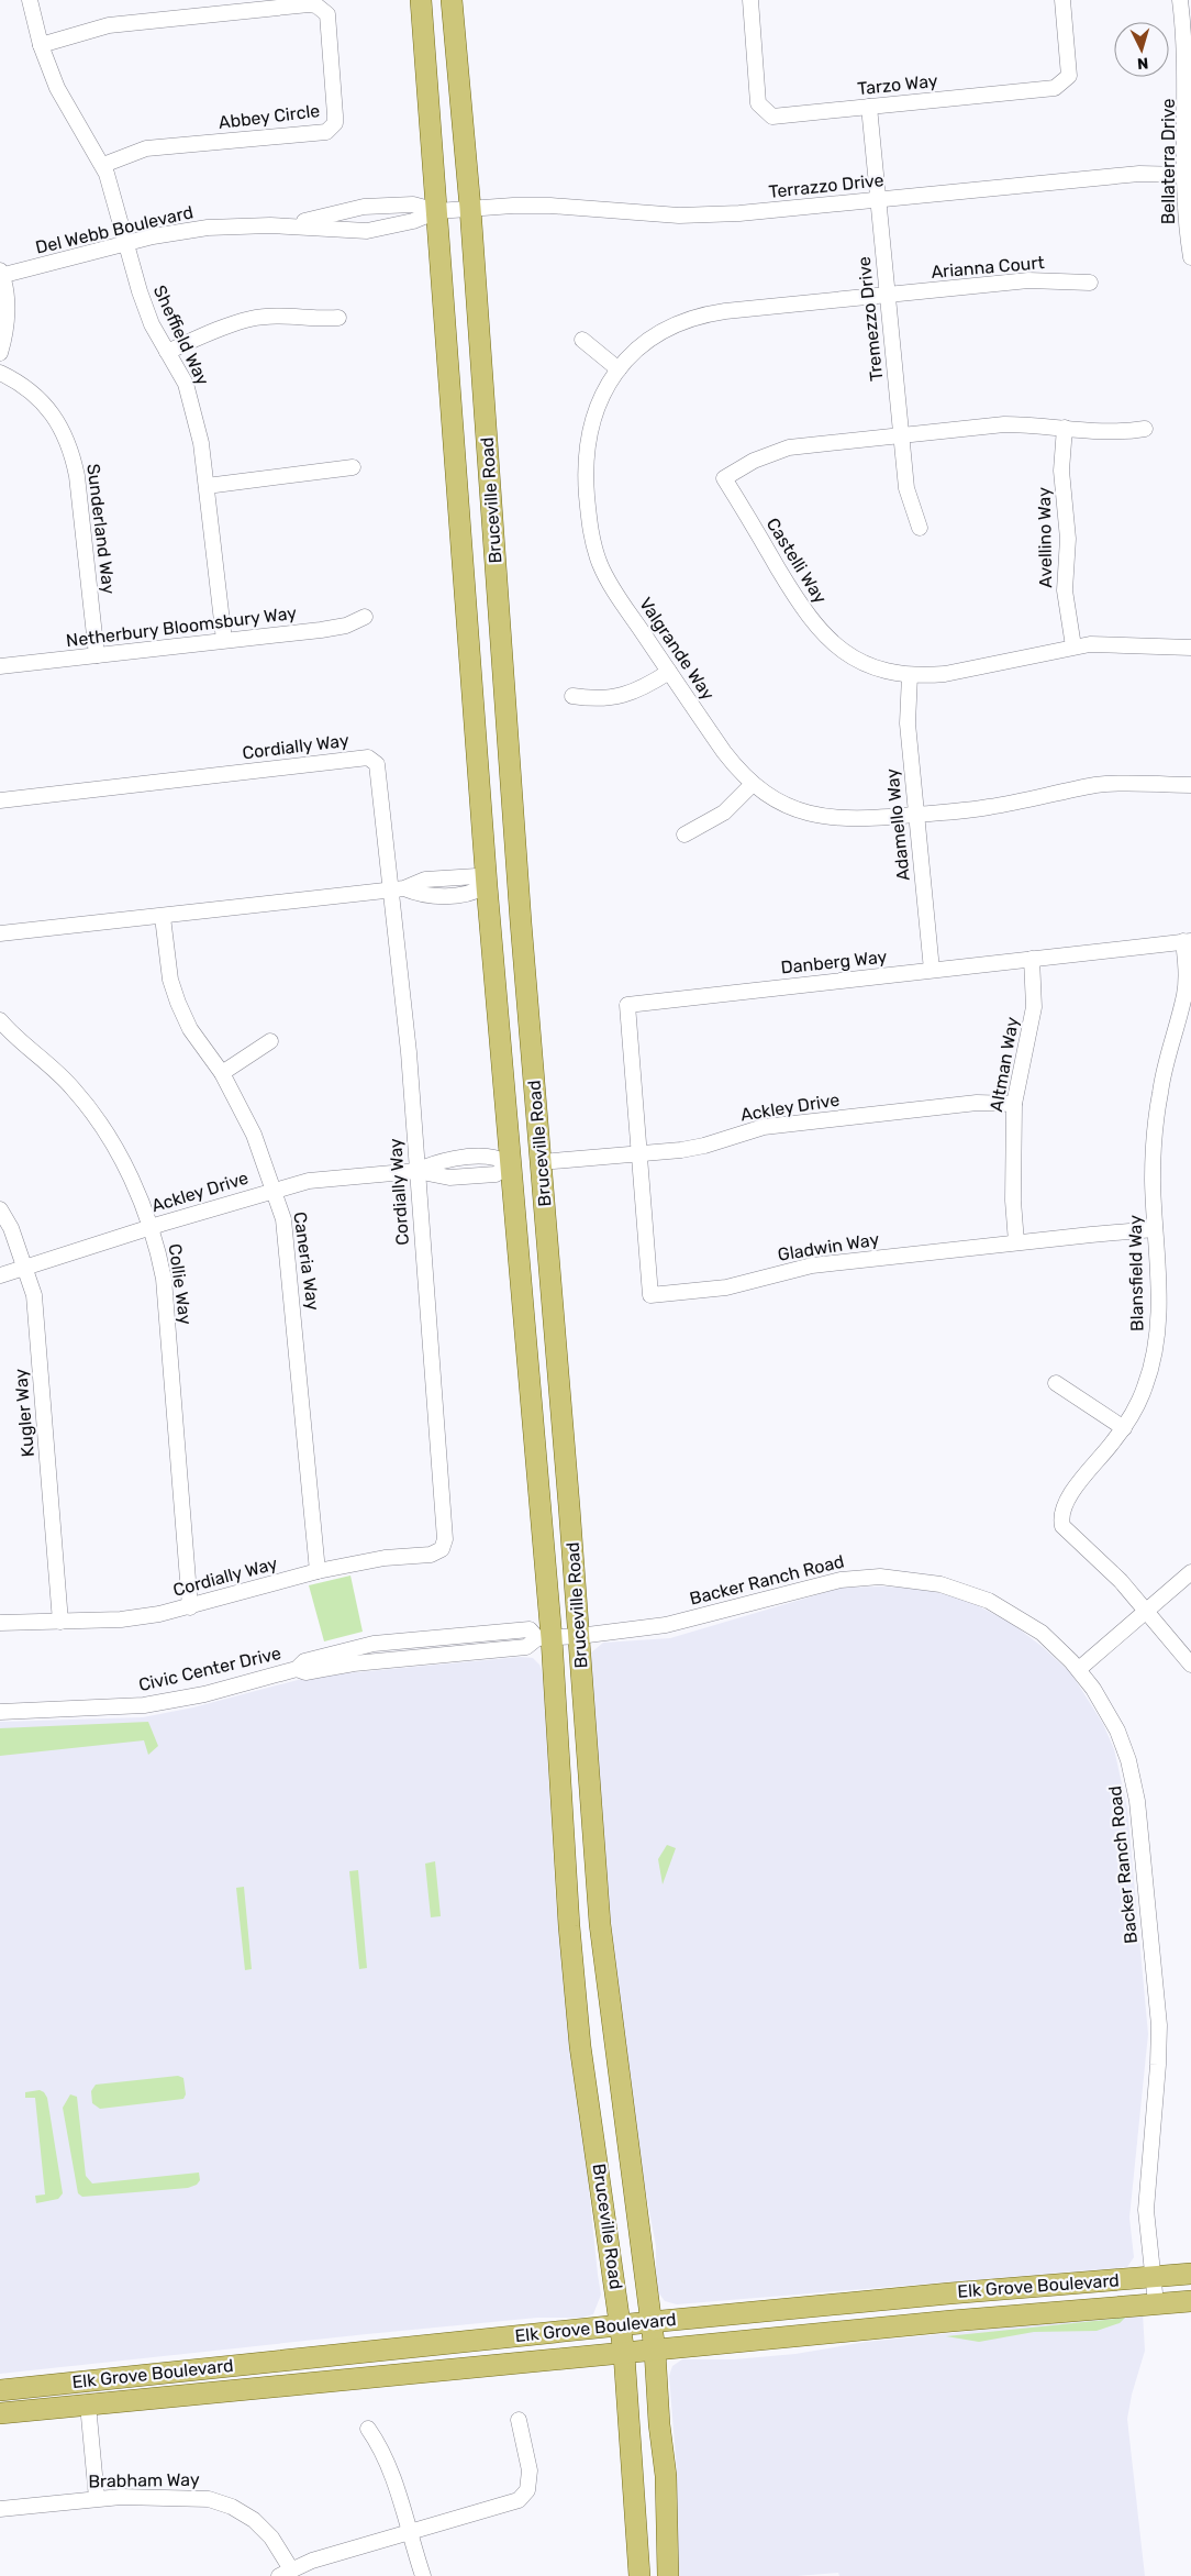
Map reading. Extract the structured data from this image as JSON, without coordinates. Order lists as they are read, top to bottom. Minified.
{"streets":{"main road":["Bruceville Road","Elk Grove Boulevard"],"street":["Tarzo Way","Abbey Circle","Bellaterra Drive","Terrazzo Drive","Del Webb Boulevard","Arianna Court","Tremezzo Drive","Sheffield Way","Sunderland Way","Avellino Way","Castelli Way","Netherbury Bloomsbury Way","Valgrande Way","Cordially Way","Adamello Way","Danberg Way","Altman Way","Ackley Drive","Gladwin Way","Caneria Way","Blansfield Way","Collie Way","Kugler Way","Backer Ranch Road","Civic Center Drive","Brabham Way"]},"crossings":[["Tarzo Way","Tremezzo Drive"],["Abbey Circle","Sheffield Way"],["Bellaterra Drive","Terrazzo Drive"],["Terrazzo Drive","Del Webb Boulevard"],["Terrazzo Drive","Tremezzo Drive"],["Terrazzo Drive","Bruceville Road"],["Del Webb Boulevard","Sheffield Way"],["Del Webb Boulevard","Bruceville Road"],["Arianna Court","Tremezzo Drive"],["Arianna Court","Valgrande Way"],["Tremezzo Drive","Castelli Way"],["Tremezzo Drive","Valgrande Way"],["Sheffield Way","Netherbury Bloomsbury Way"],["Bruceville Road","Ackley Drive"],["Bruceville Road","Backer Ranch Road"],["Bruceville Road","Civic Center Drive"],["Bruceville Road","Elk Grove Boulevard"],["Sunderland Way","Netherbury Bloomsbury Way"],["Avellino Way","Castelli Way"],["Castelli Way","Adamello Way"],["Valgrande Way","Adamello Way"],["Cordially Way","Ackley Drive"],["Cordially Way","Caneria Way"],["Cordially Way","Collie Way"],["Cordially Way","Kugler Way"],["Adamello Way","Danberg Way"],["Danberg Way","Altman Way"],["Danberg Way","Ackley Drive"],["Danberg Way","Gladwin Way"],["Danberg Way","Blansfield Way"],["Altman Way","Ackley Drive"],["Altman Way","Gladwin Way"],["Ackley Drive","Gladwin Way"],["Ackley Drive","Caneria Way"],["Ackley Drive","Collie Way"],["Ackley Drive","Kugler Way"],["Gladwin Way","Blansfield Way"],["Backer Ranch Road","Civic Center Drive"],["Backer Ranch Road","Elk Grove Boulevard"]],"north":"bottom"}
